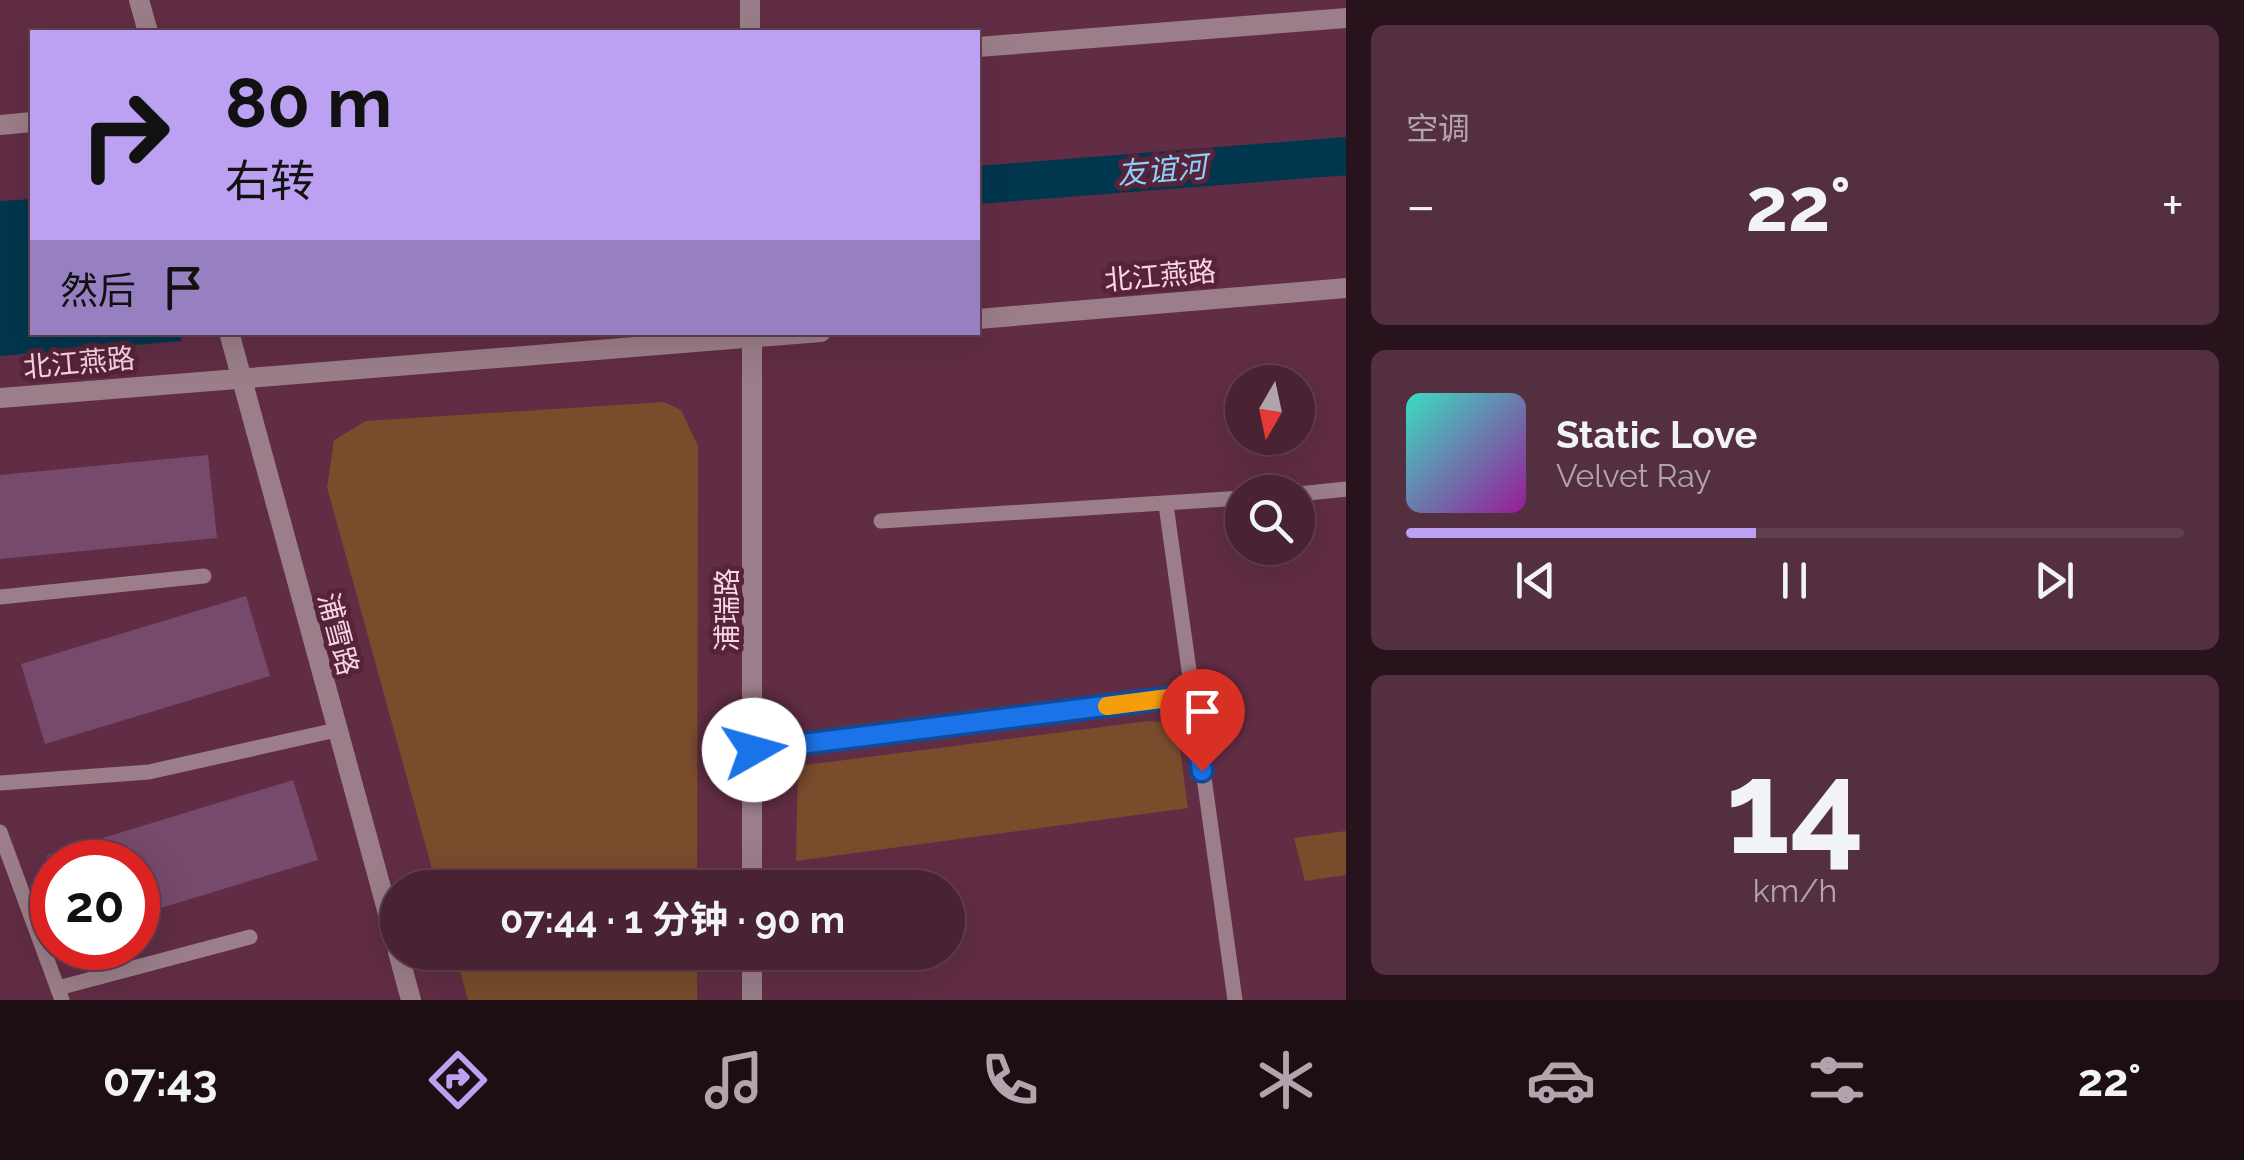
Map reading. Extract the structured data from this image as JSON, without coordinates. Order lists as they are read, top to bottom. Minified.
{"streets":{"street":["北江燕路","浦瑞路","浦雪路"]},"crossings":[["北江燕路","浦瑞路"],["北江燕路","浦雪路"]],"water":["友谊河"],"north":"bottom","page":{"tile":["空调",["14","km/h"]],"turn":["80 m","右转"],"heat":["−","22°","+"],"then":"然后","song":["Static Love","Velvet Ray"],"limit":"20","trip":"07:44 · 1 分钟 · 90 m","tabs":["07:43","22°"]}}
